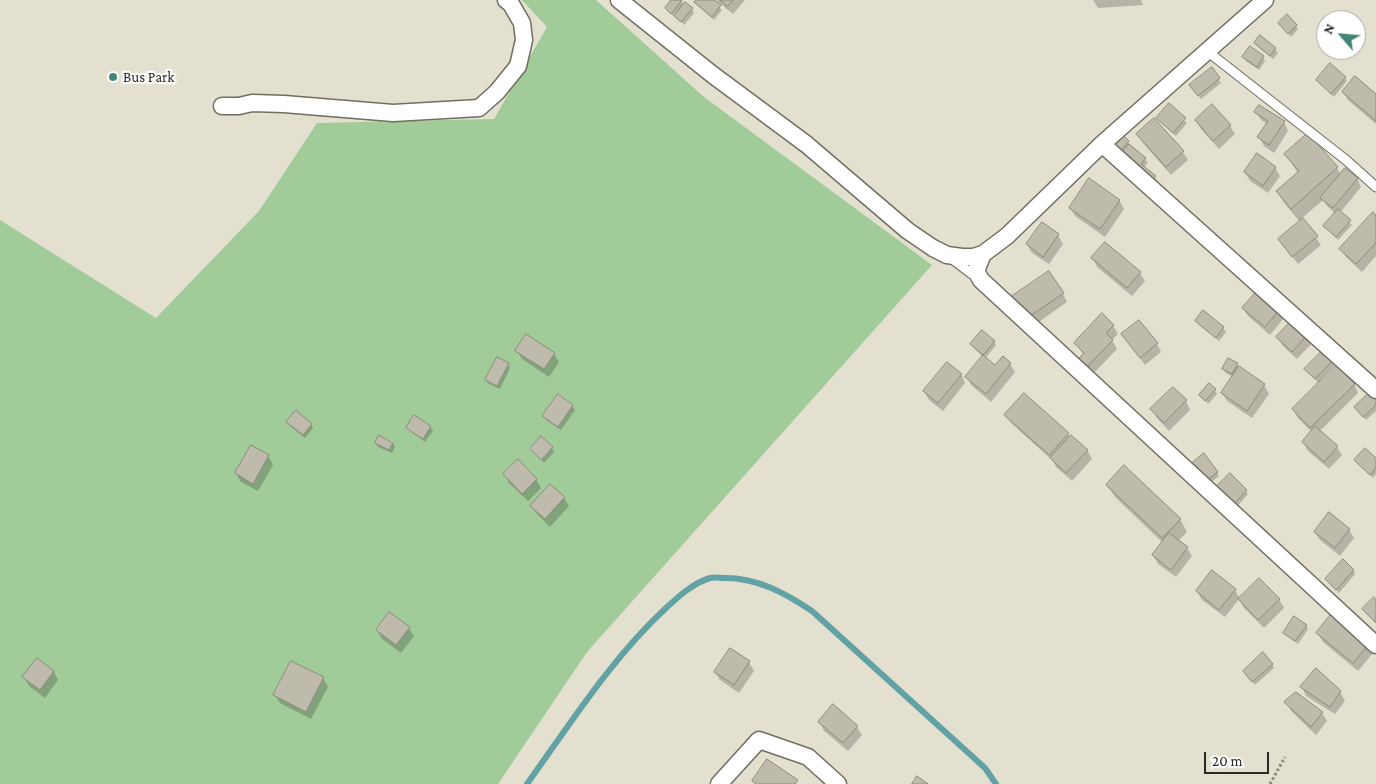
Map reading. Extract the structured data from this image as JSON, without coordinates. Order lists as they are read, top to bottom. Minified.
{"places":["Bus Park"],"scale_bar":"20 m","north":"top left"}
